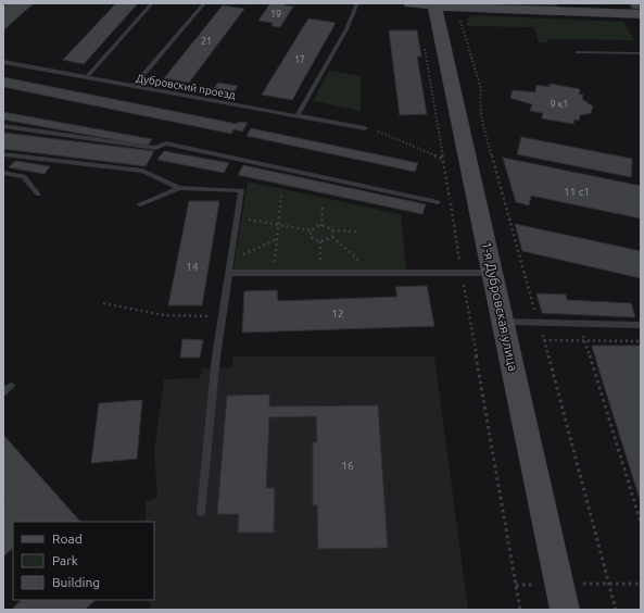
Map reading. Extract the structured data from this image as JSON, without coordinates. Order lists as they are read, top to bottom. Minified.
{"streets":{"main road":["1-я Дубровская улица"],"lane":["Дубровский проезд"]},"house_numbers":["19","21","17","9 к1","11 с1","14","12","16"],"legend":["Road","Park","Building"]}
